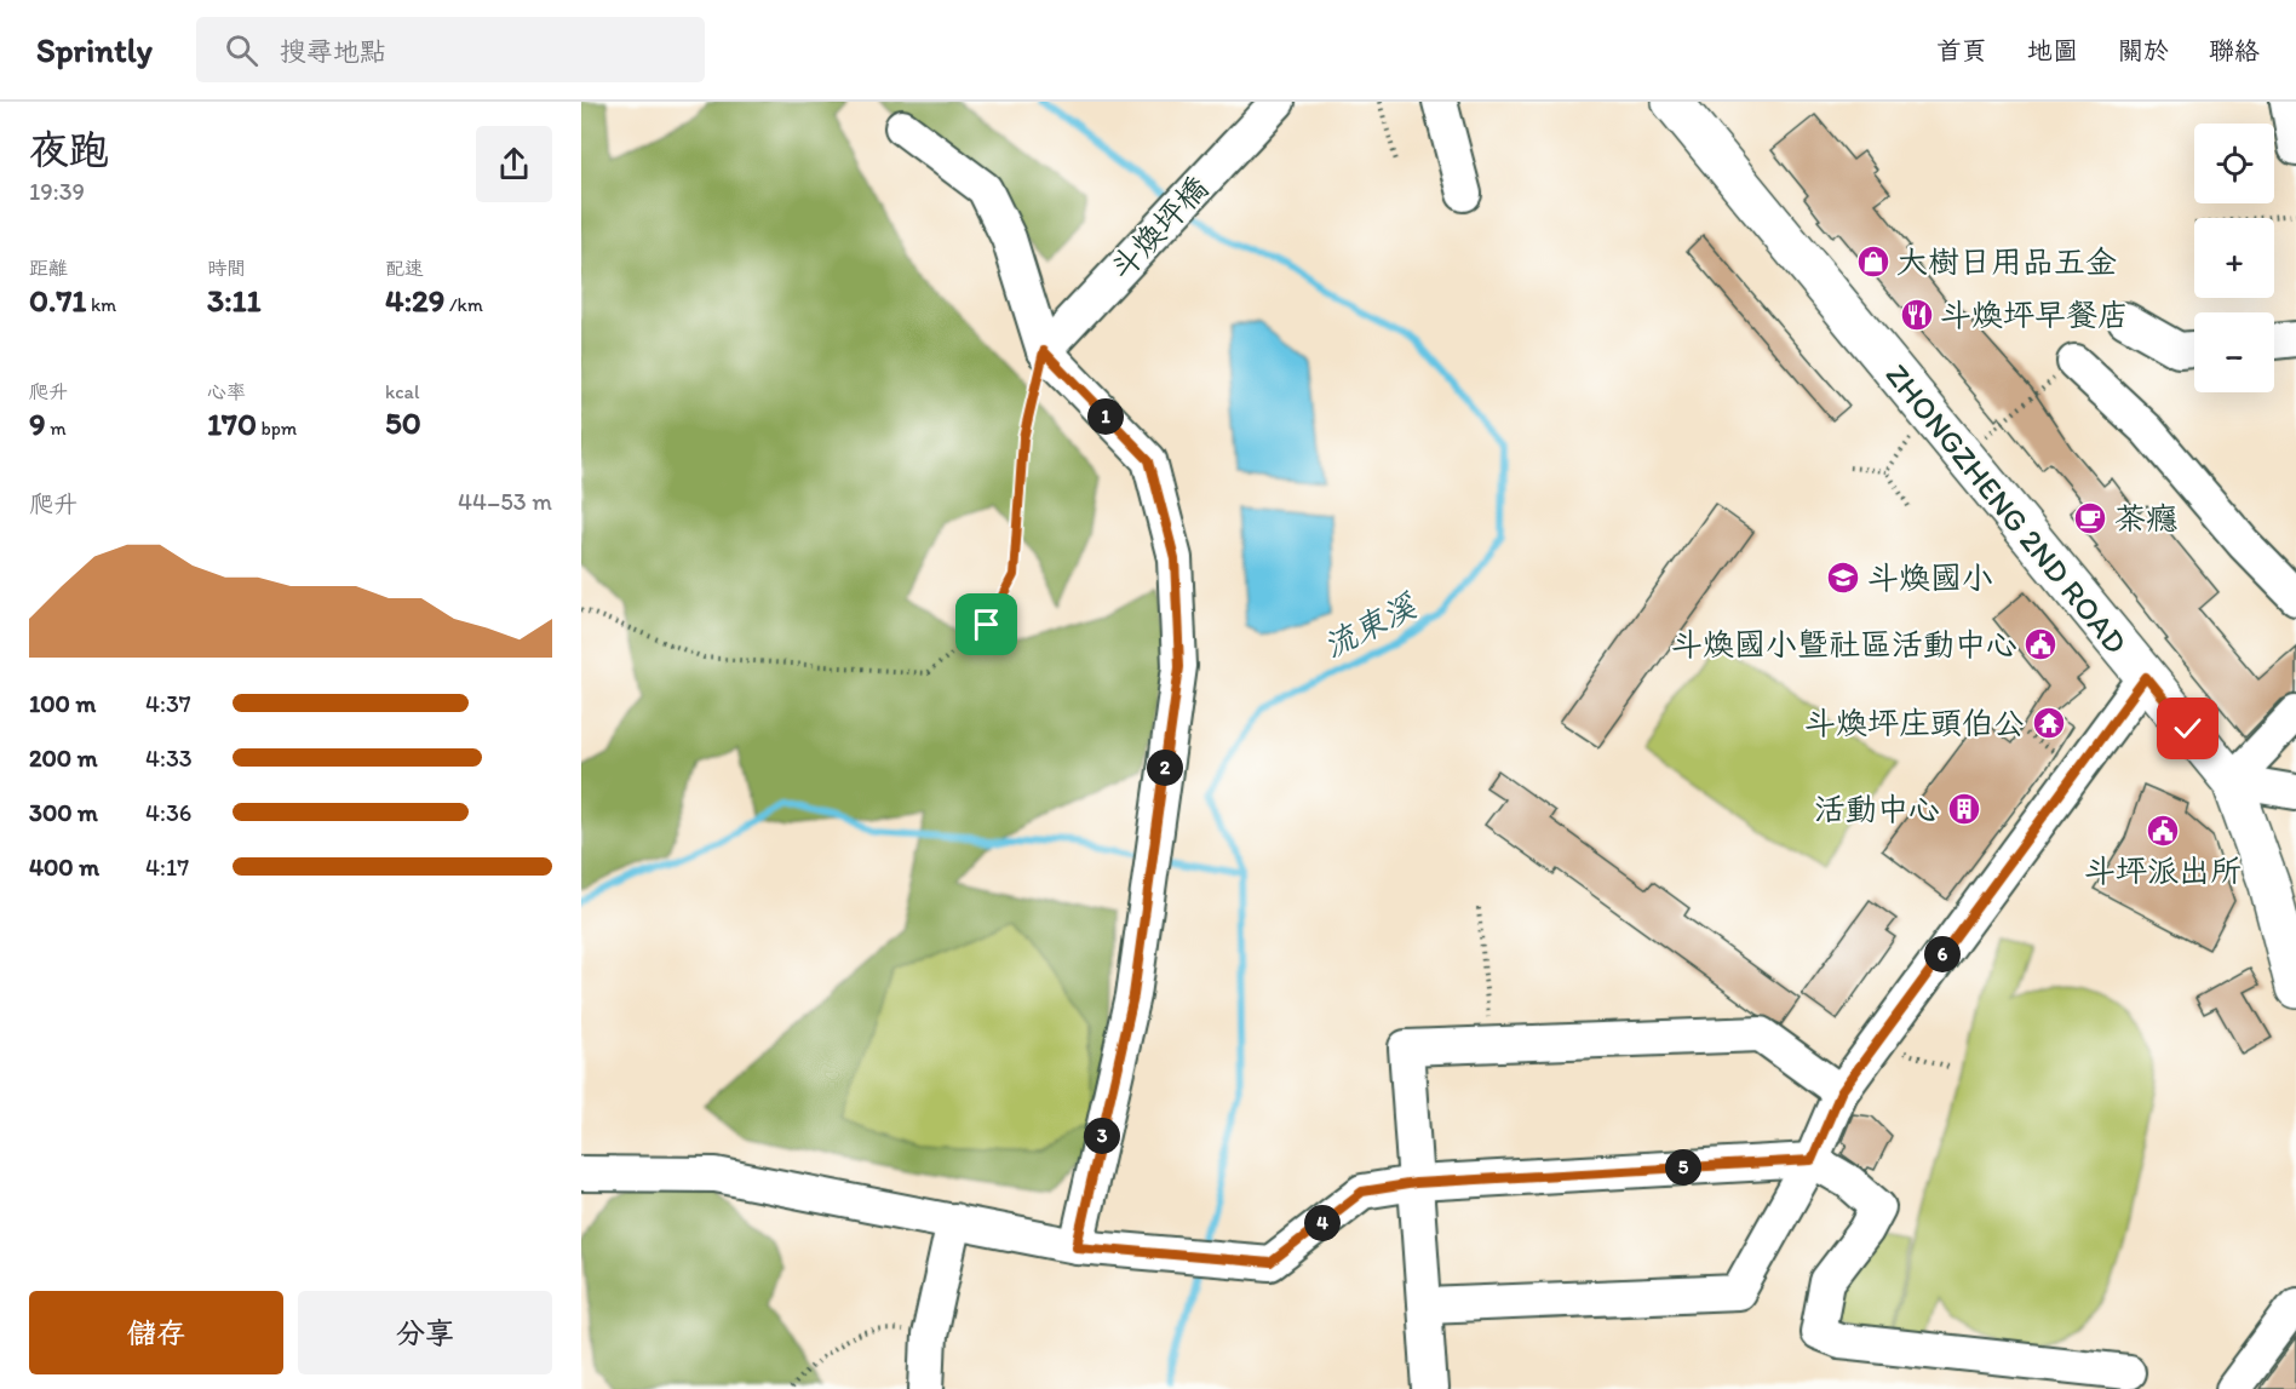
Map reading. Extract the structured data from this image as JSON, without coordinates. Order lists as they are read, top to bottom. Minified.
{"streets":{"main road":["ZHONGZHENG 2ND ROAD"],"street":["斗煥坪橋"]},"water":["流東溪"],"places":{"shop":["大樹日用品五金"],"restaurant":["斗煥坪早餐店"],"cafe":["茶癮"],"school or university":["斗煥國小"],"public building":["斗煥國小暨社區活動中心","斗坪派出所"],"temple":["斗煥坪庄頭伯公"],"building":["活動中心"]},"page":{"header":"Sprintly","search":"搜尋地點","nav":["首頁","地圖","關於","聯絡"],"heading":["夜跑","19:39"],"map_buttons":["+","−"],"stats":[["距離","0.71 km"],["時間","3:11"],["配速","4:29 /km"],["爬升","9 m"],["心率","170 bpm"],["kcal","50"]],"pins":["1","2","6","3","5","4"],"chart":["爬升","44–53 m"],"list":[{"name":"100 m","note":"4:37"},{"name":"200 m","note":"4:33"},{"name":"300 m","note":"4:36"},{"name":"400 m","note":"4:17"}],"buttons":["儲存","分享"]}}
